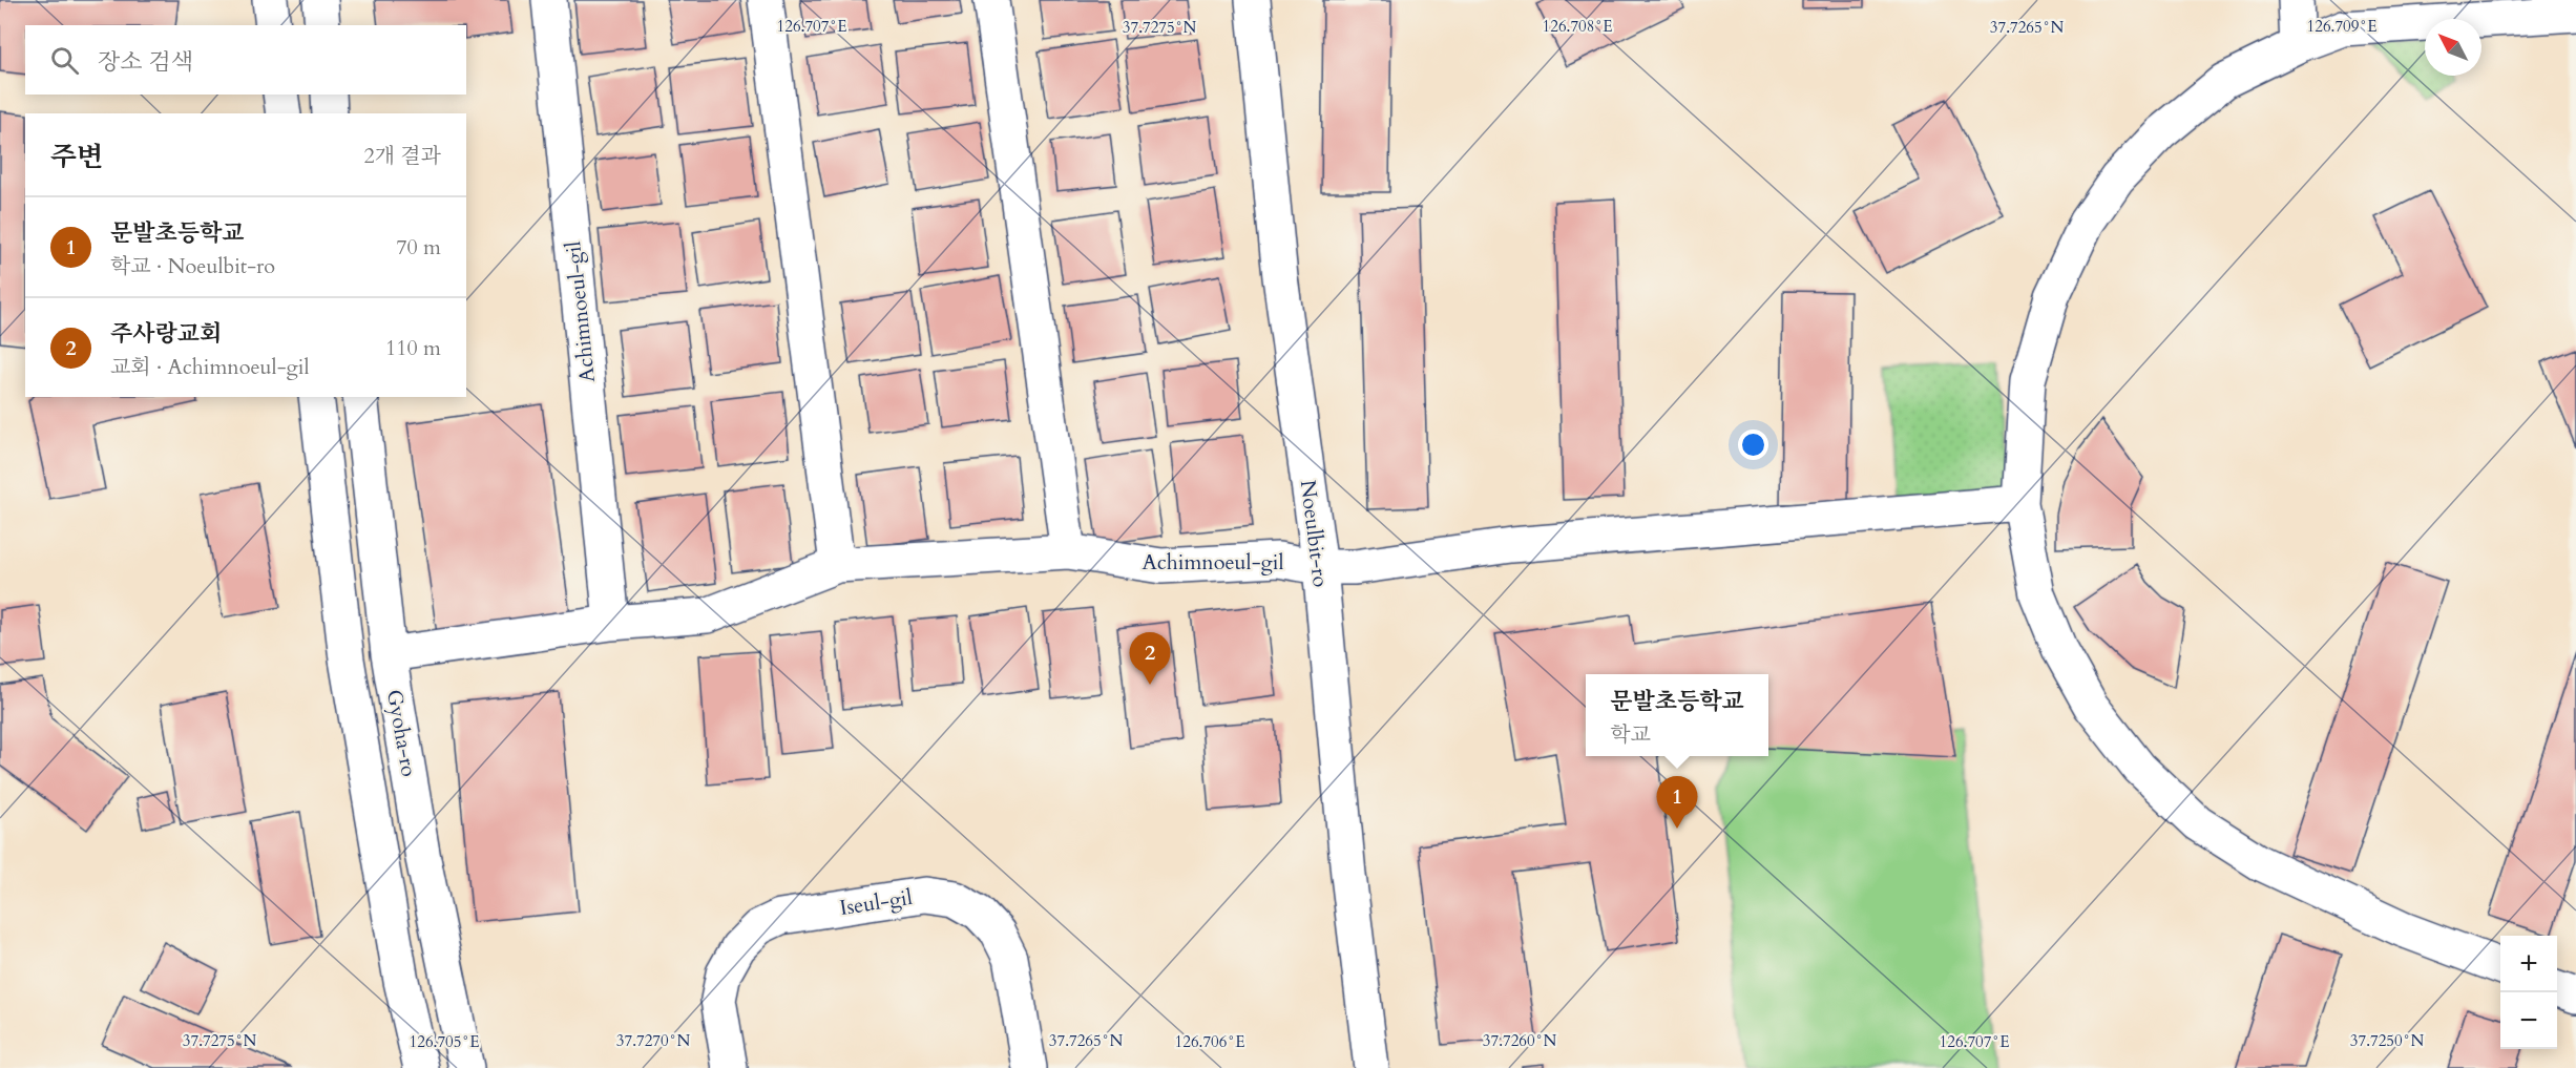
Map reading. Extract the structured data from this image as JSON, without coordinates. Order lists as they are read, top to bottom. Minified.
{"streets":{"street":["Achimnoeul-gil","Noeulbit-ro","Gyoha-ro","Iseul-gil"]},"crossings":[["Achimnoeul-gil","Noeulbit-ro"],["Achimnoeul-gil","Gyoha-ro"]],"north":"top left","page":{"search":"장소 검색","heading":["주변","2개 결과"],"list":[{"mark":"1","name":"문발초등학교","note":"학교 · Noeulbit-ro","value":"70 m"},{"mark":"2","name":"주사랑교회","note":"교회 · Achimnoeul-gil","value":"110 m"}],"pins":["2","1"],"popup":["문발초등학교","학교"],"map_buttons":["+","−"]},"coordinates":["126.707°E","126.708°E","126.709°E","37.7275°N","37.7265°N","37.7270°N","37.7260°N","37.7250°N","126.705°E","126.706°E"]}
